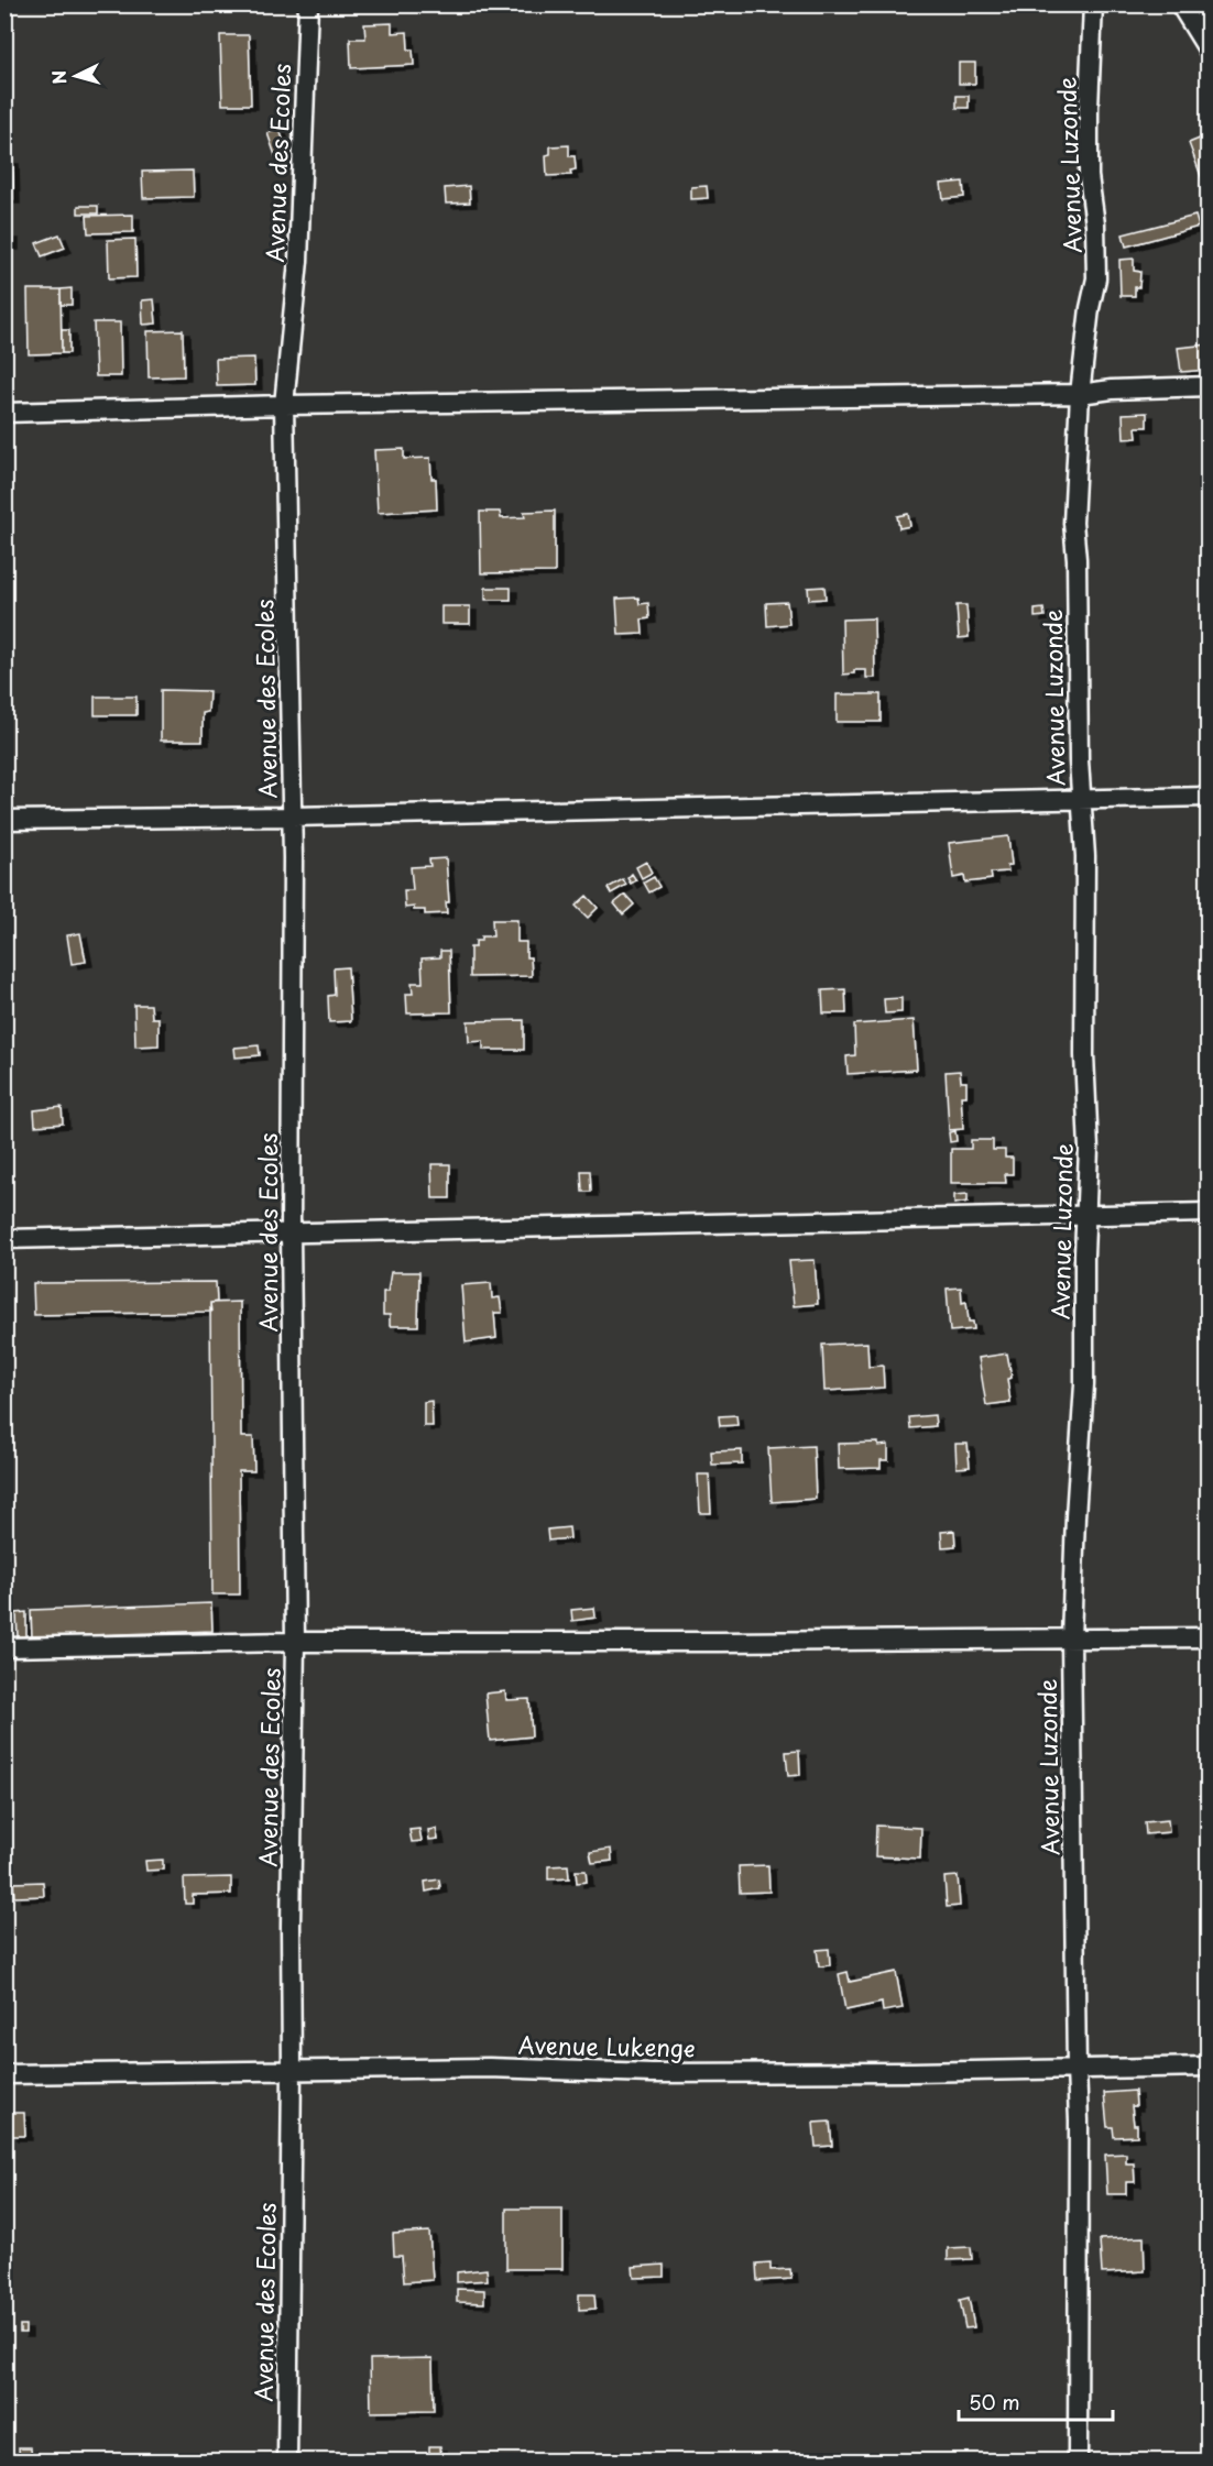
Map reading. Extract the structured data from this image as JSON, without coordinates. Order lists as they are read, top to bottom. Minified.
{"streets":{"street":["Avenue des Ecoles","Avenue Luzonde","Avenue Lukenge"]},"crossings":[["Avenue des Ecoles","Avenue Lukenge"],["Avenue Luzonde","Avenue Lukenge"]],"scale_bar":"50 m","north":"left"}
